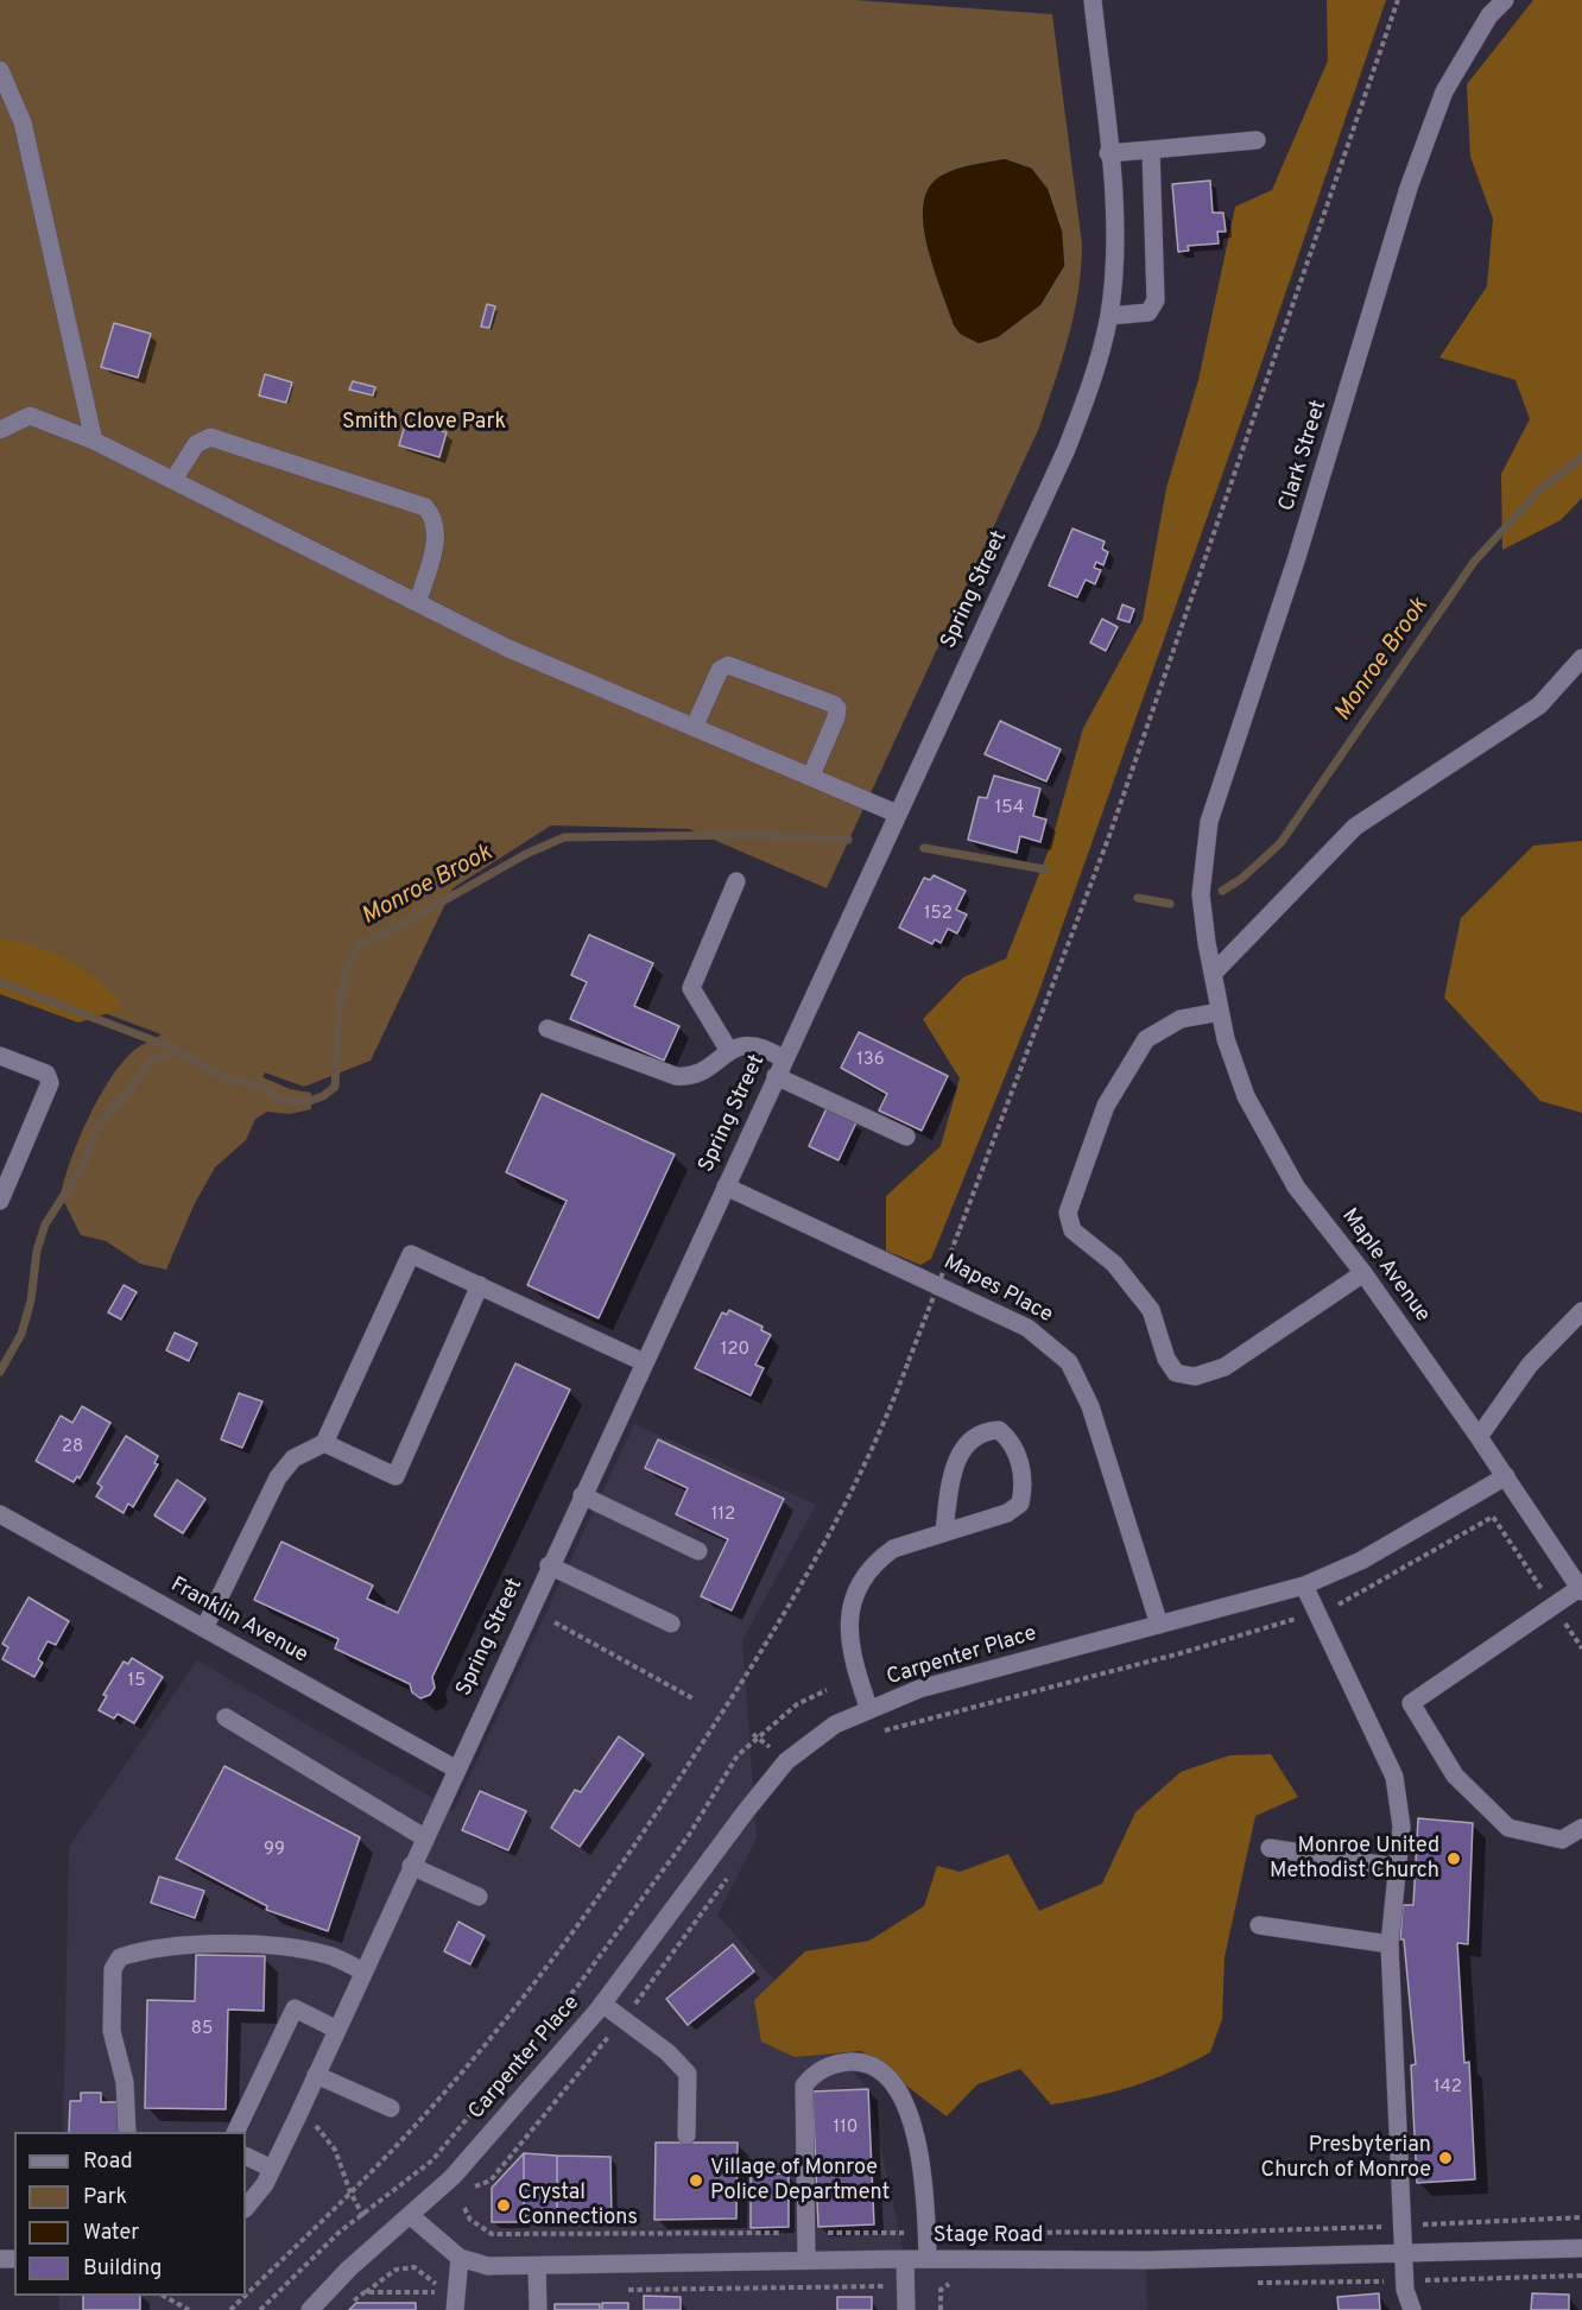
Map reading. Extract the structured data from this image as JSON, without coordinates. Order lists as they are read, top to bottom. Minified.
{"streets":{"street":["Clark Street","Spring Street","Maple Avenue","Mapes Place","Franklin Avenue","Carpenter Place","Stage Road"]},"crossings":[["Clark Street","Maple Avenue"],["Spring Street","Mapes Place"],["Spring Street","Franklin Avenue"],["Maple Avenue","Carpenter Place"],["Mapes Place","Carpenter Place"],["Carpenter Place","Stage Road"]],"water":["Monroe Brook"],"parks":["Smith Clove Park"],"places":["Monroe United Methodist Church","Presbyterian Church of Monroe","Village of Monroe Police Department","Crystal Connections"],"house_numbers":["154","152","136","120","28","112","15","99","85","142","110"],"legend":["Road","Park","Water","Building"]}
